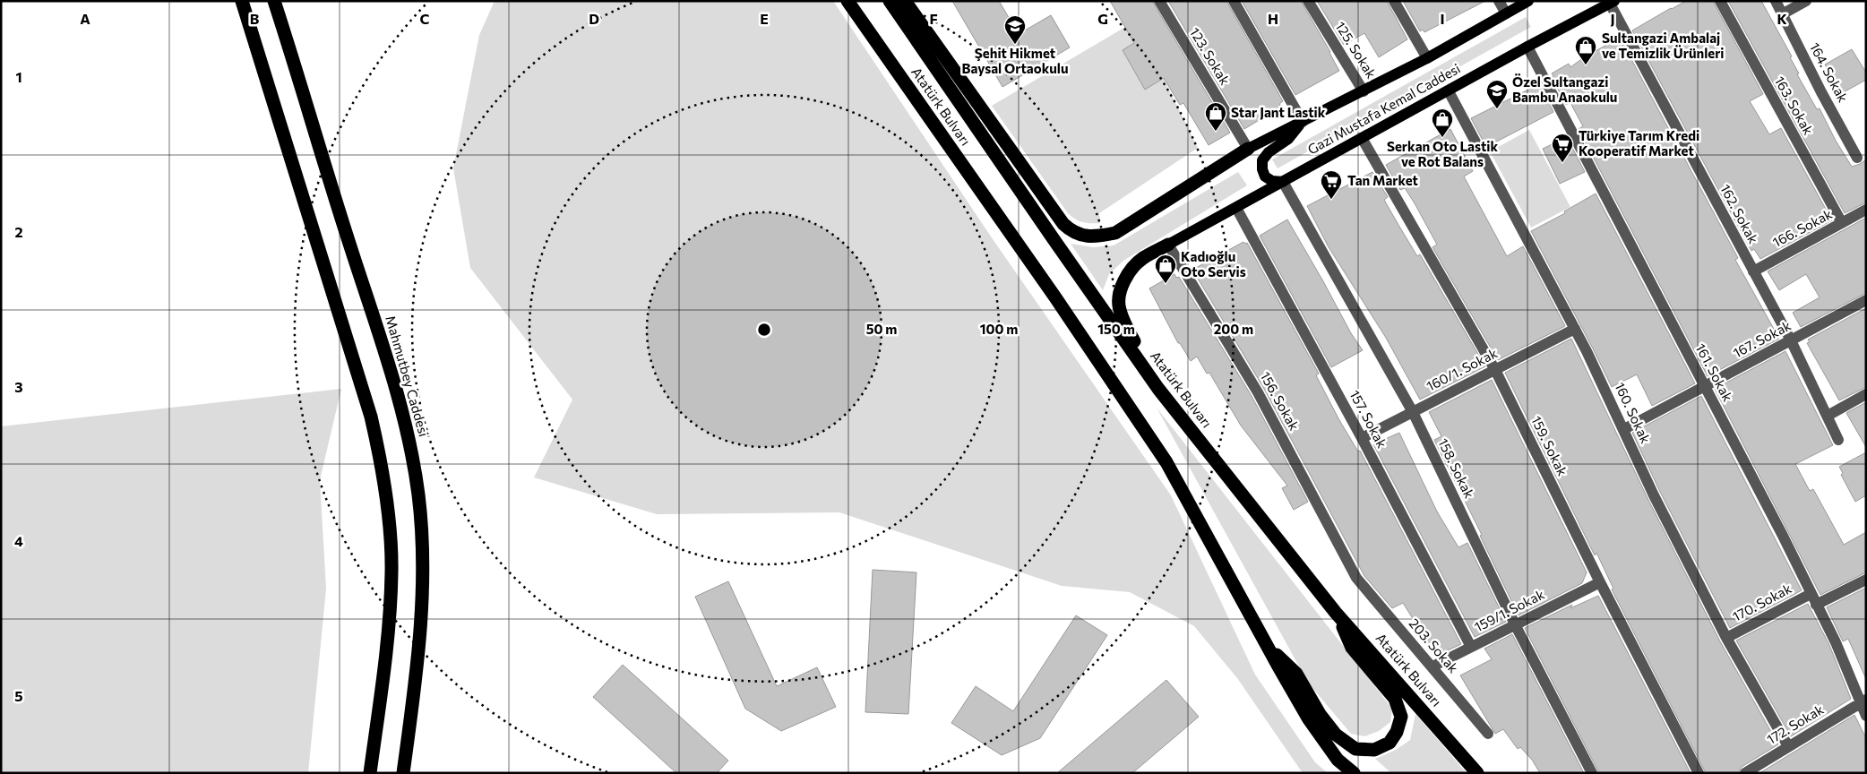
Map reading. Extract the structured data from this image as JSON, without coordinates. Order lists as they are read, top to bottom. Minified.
{"streets":{"highway":["Atatürk Bulvarı","Mahmutbey Caddesi"],"main road":["Gazi Mustafa Kemal Caddesi"],"street":["125. Sokak","123. Sokak","164. Sokak","163. Sokak","162. Sokak","166. Sokak","167. Sokak","160/1. Sokak","161. Sokak","156. Sokak","160. Sokak","157. Sokak","159. Sokak","158. Sokak","170. Sokak","159/1. Sokak","203. Sokak","172. Sokak"]},"crossings":[["125. Sokak","Gazi Mustafa Kemal Caddesi"],["123. Sokak","Gazi Mustafa Kemal Caddesi"],["163. Sokak","166. Sokak"],["Gazi Mustafa Kemal Caddesi","162. Sokak"],["Gazi Mustafa Kemal Caddesi","161. Sokak"],["Gazi Mustafa Kemal Caddesi","156. Sokak"],["Gazi Mustafa Kemal Caddesi","160. Sokak"],["Gazi Mustafa Kemal Caddesi","157. Sokak"],["Gazi Mustafa Kemal Caddesi","159. Sokak"],["Gazi Mustafa Kemal Caddesi","158. Sokak"],["162. Sokak","166. Sokak"],["162. Sokak","167. Sokak"],["167. Sokak","161. Sokak"],["167. Sokak","160. Sokak"],["160/1. Sokak","160. Sokak"],["160/1. Sokak","157. Sokak"],["160/1. Sokak","159. Sokak"],["160/1. Sokak","158. Sokak"],["161. Sokak","170. Sokak"],["161. Sokak","172. Sokak"],["156. Sokak","203. Sokak"],["160. Sokak","170. Sokak"],["160. Sokak","172. Sokak"],["157. Sokak","159/1. Sokak"],["159. Sokak","159/1. Sokak"],["158. Sokak","159/1. Sokak"],["159/1. Sokak","203. Sokak"]],"places":{"school or university":["Şehit Hikmet Baysal Ortaokulu","Özel Sultangazi Bambu Anaokulu"],"shop":["Sultangazi Ambalaj ve Temizlik Ürünleri","Star Jant Lastik","Serkan Oto Lastik ve Rot Balans","Kadıoğlu Oto Servis"],"supermarket":["Türkiye Tarım Kredi Kooperatif Market","Tan Market"]},"grid":{"columns":["A","B","C","D","E","F","G","H","I","J","K"],"rows":["1","2","3","4","5"]},"rings":["50 m","100 m","150 m","200 m"]}
